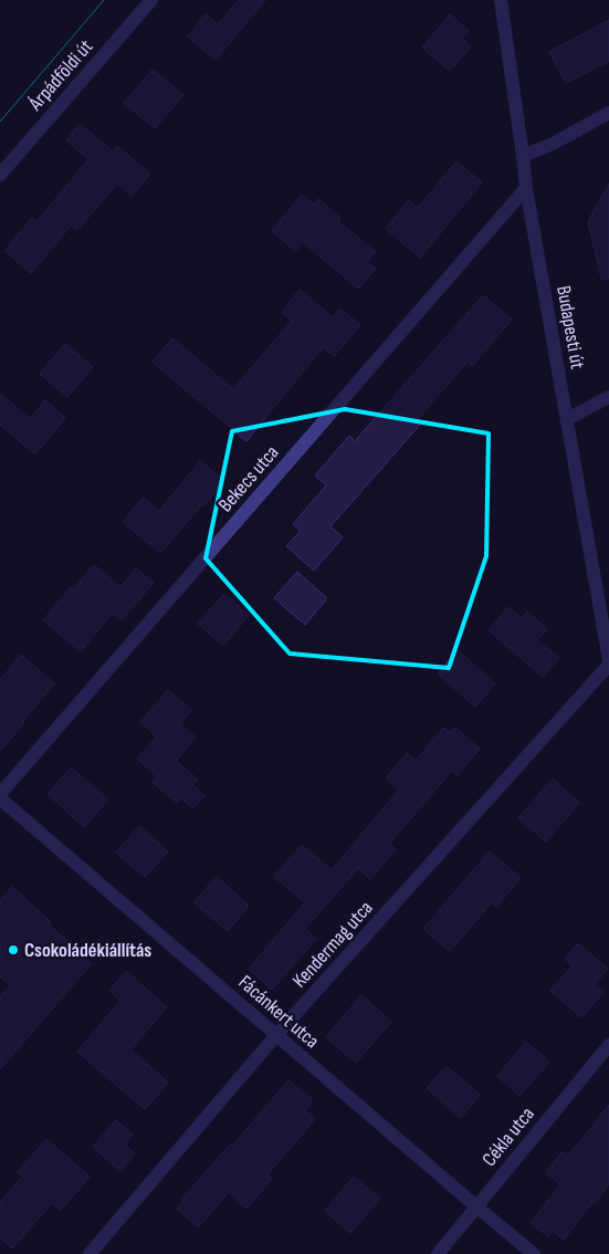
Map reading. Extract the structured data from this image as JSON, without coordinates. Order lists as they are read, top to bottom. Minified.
{"streets":{"street":["Árpádföldi út","Budapesti út","Bekecs utca","Kendermag utca","Fácánkert utca","Cékla utca"]},"crossings":[["Budapesti út","Bekecs utca"],["Budapesti út","Kendermag utca"],["Bekecs utca","Fácánkert utca"],["Kendermag utca","Fácánkert utca"],["Fácánkert utca","Cékla utca"]],"places":["Csokoládékiállítás"]}
